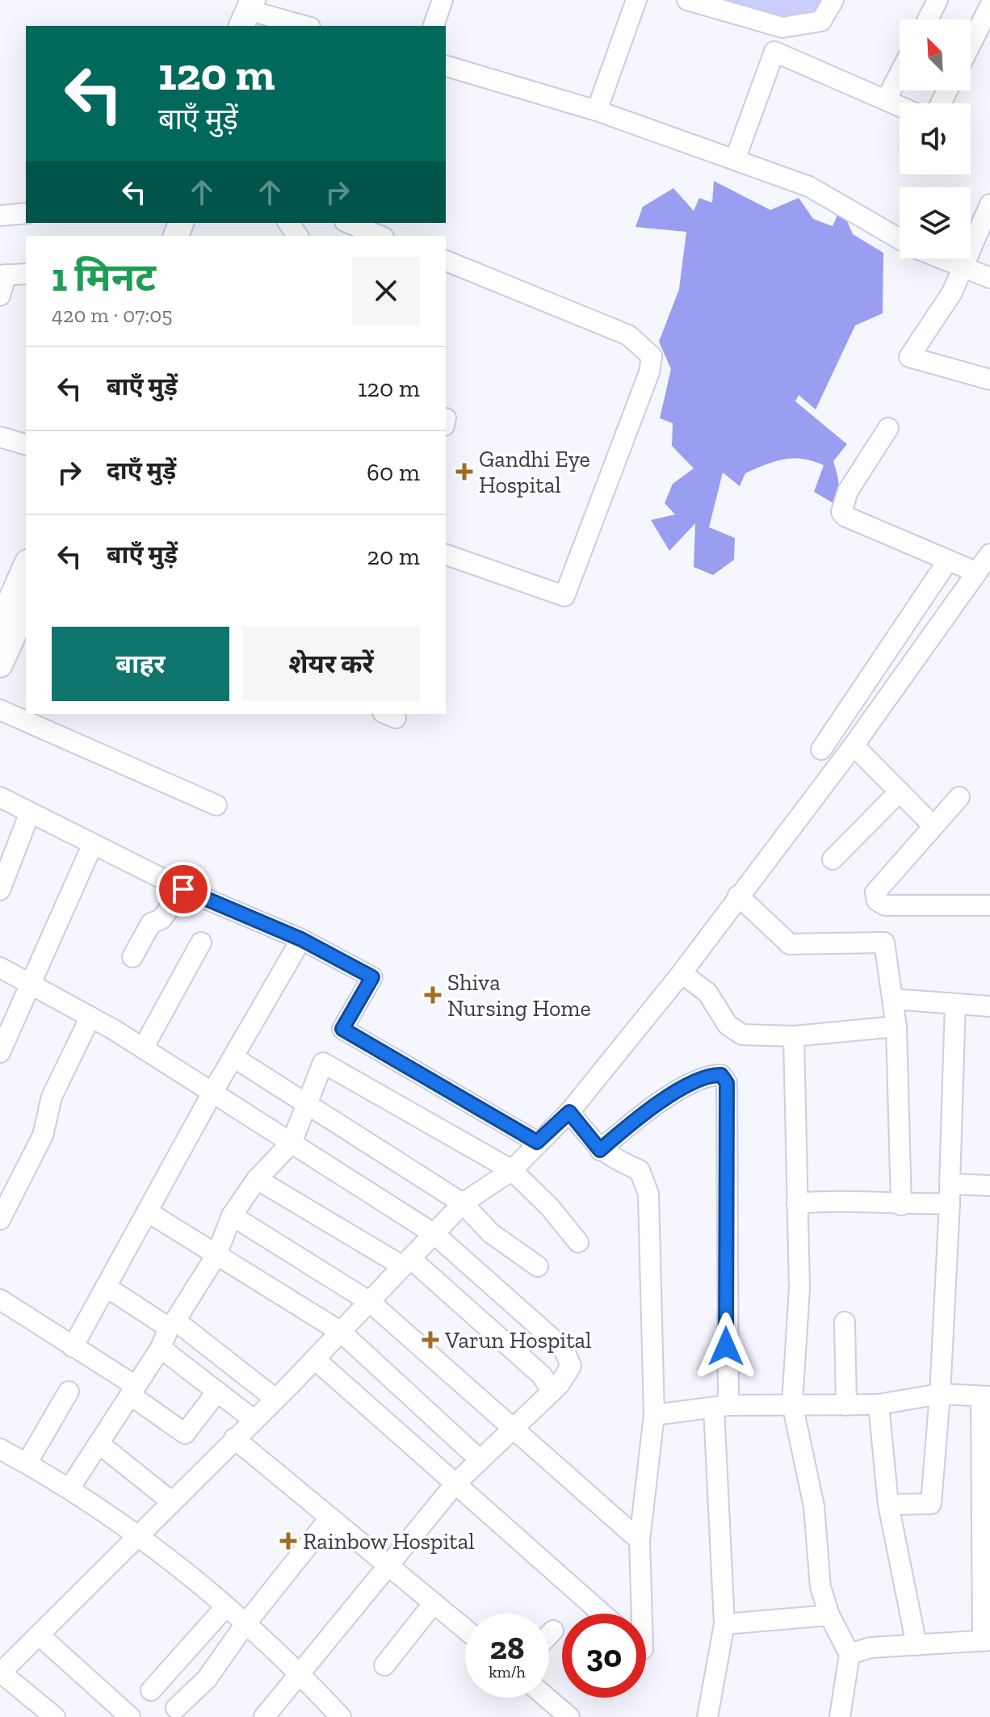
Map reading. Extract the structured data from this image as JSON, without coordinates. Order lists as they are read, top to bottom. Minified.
{"places":{"health":["Gandhi Eye Hospital","Shiva Nursing Home","Varun Hospital","Rainbow Hospital"]},"north":"top left","page":{"turn":["120 m","बाएँ मुड़ें"],"heading":["1 मिनट","420 m · 07:05"],"list":[{"name":"बाएँ मुड़ें","value":"120 m"},{"name":"दाएँ मुड़ें","value":"60 m"},{"name":"बाएँ मुड़ें","value":"20 m"}],"buttons":["बाहर","शेयर करें"],"speed":"28 km/h","limit":"30"}}
